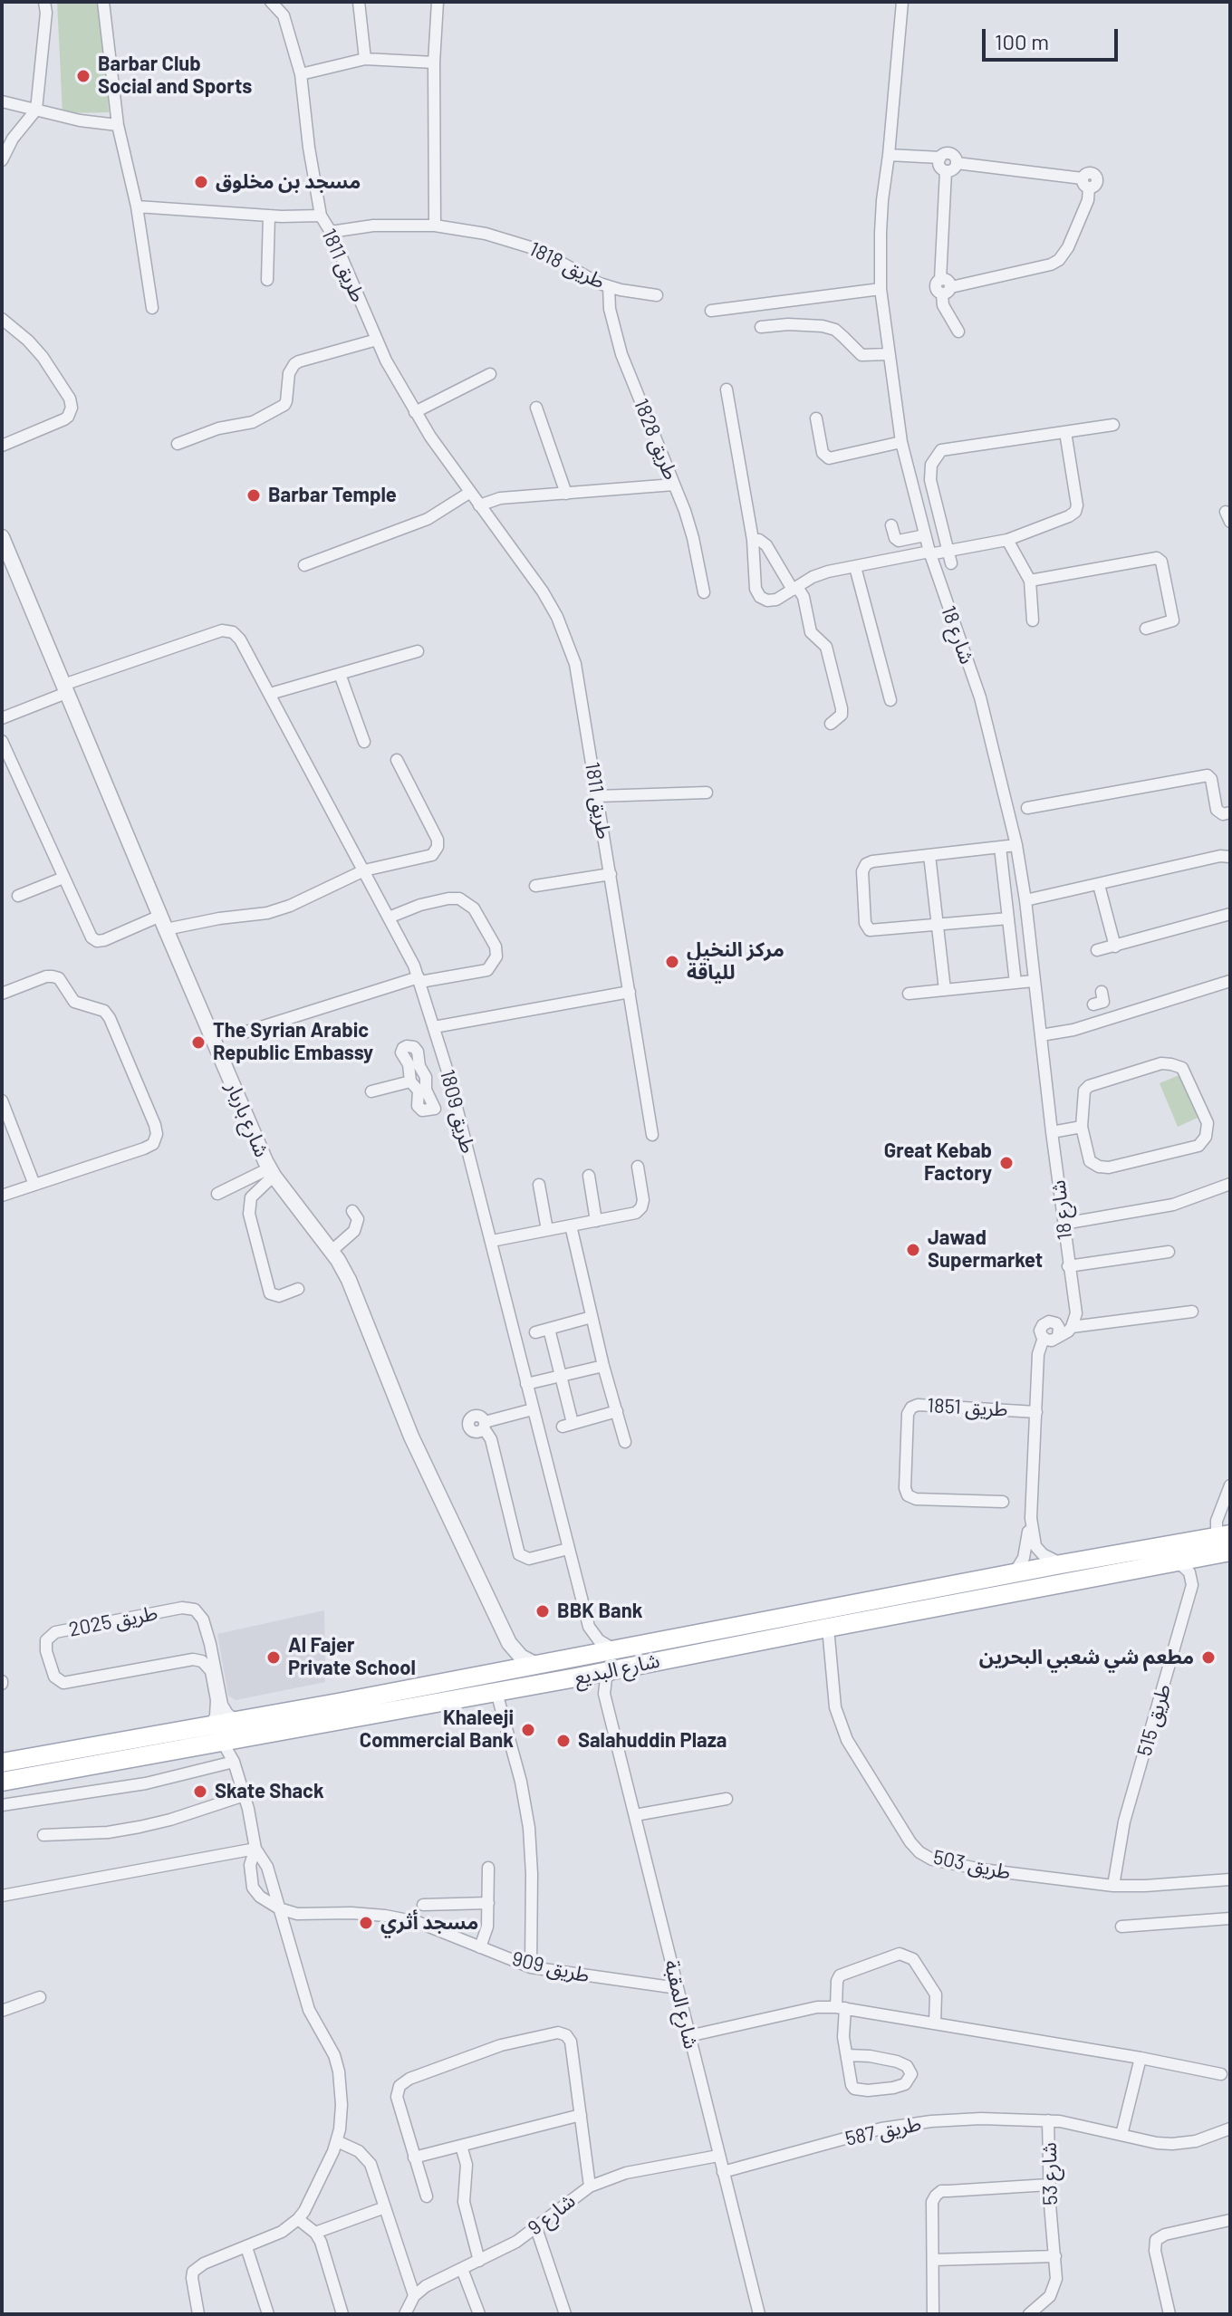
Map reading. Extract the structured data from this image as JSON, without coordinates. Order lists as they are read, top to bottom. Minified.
{"streets":{"main road":["شارع البديع"],"street":["طريق 1811","طريق 1818","طريق 1828","شارع 18","طريق 1809","شارع باربار","طريق 1851","طريق 2025","طريق 515","طريق 503","طريق 909","شارع المقبة","طريق 587","شارع 53","شارع 9"]},"crossings":[["طريق 1811","طريق 1818"],["طريق 1818","طريق 1828"],["طريق 1809","شارع باربار"],["طريق 1809","شارع البديع"],["شارع باربار","شارع البديع"],["طريق 2025","شارع البديع"],["شارع البديع","طريق 515"],["شارع البديع","طريق 503"],["طريق 515","طريق 503"],["طريق 909","شارع المقبة"],["شارع المقبة","طريق 587"],["شارع المقبة","شارع 9"],["طريق 587","شارع 53"]],"places":["Barbar Club Social and Sports","مسجد بن مخلوق","Barbar Temple","مركز النخيل للياقة","The Syrian Arabic Republic Embassy","Great Kebab Factory","Jawad Supermarket","BBK Bank","Al Fajer Private School","مطعم شي شعبي البحرين","Khaleeji Commercial Bank","Salahuddin Plaza","Skate Shack","مسجد أثري"],"scale_bar":"100 m"}
